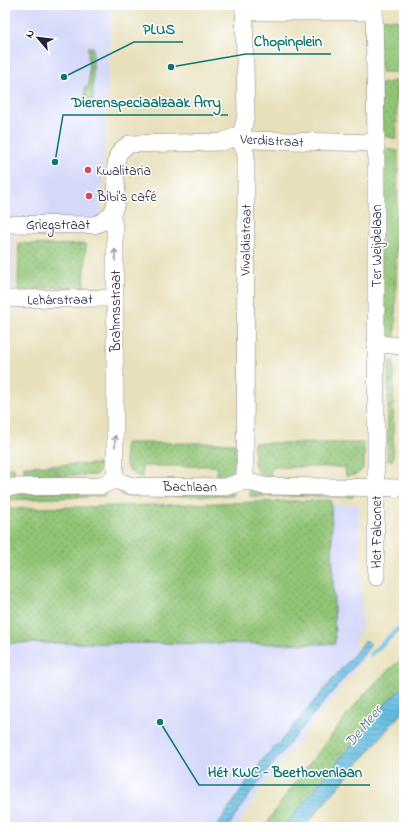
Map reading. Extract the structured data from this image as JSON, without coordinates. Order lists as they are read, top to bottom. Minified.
{"streets":{"street":["Verdistraat","Griegstraat","Vivaldistraat","Ter Weijdelaan","Lehárstraat","Brahmsstraat","Bachlaan","Het Falconet"]},"crossings":[["Verdistraat","Griegstraat"],["Verdistraat","Vivaldistraat"],["Verdistraat","Ter Weijdelaan"],["Verdistraat","Brahmsstraat"],["Griegstraat","Brahmsstraat"],["Vivaldistraat","Bachlaan"],["Ter Weijdelaan","Het Falconet"],["Lehárstraat","Brahmsstraat"],["Brahmsstraat","Bachlaan"]],"one_way":["Brahmsstraat"],"water":["De Meer"],"places":["Chopinplein","PLUS","Dierenspeciaalzaak Arry","Kwalitaria","Bibi's café","Hét KWC - Beethovenlaan"],"north":"top left"}
